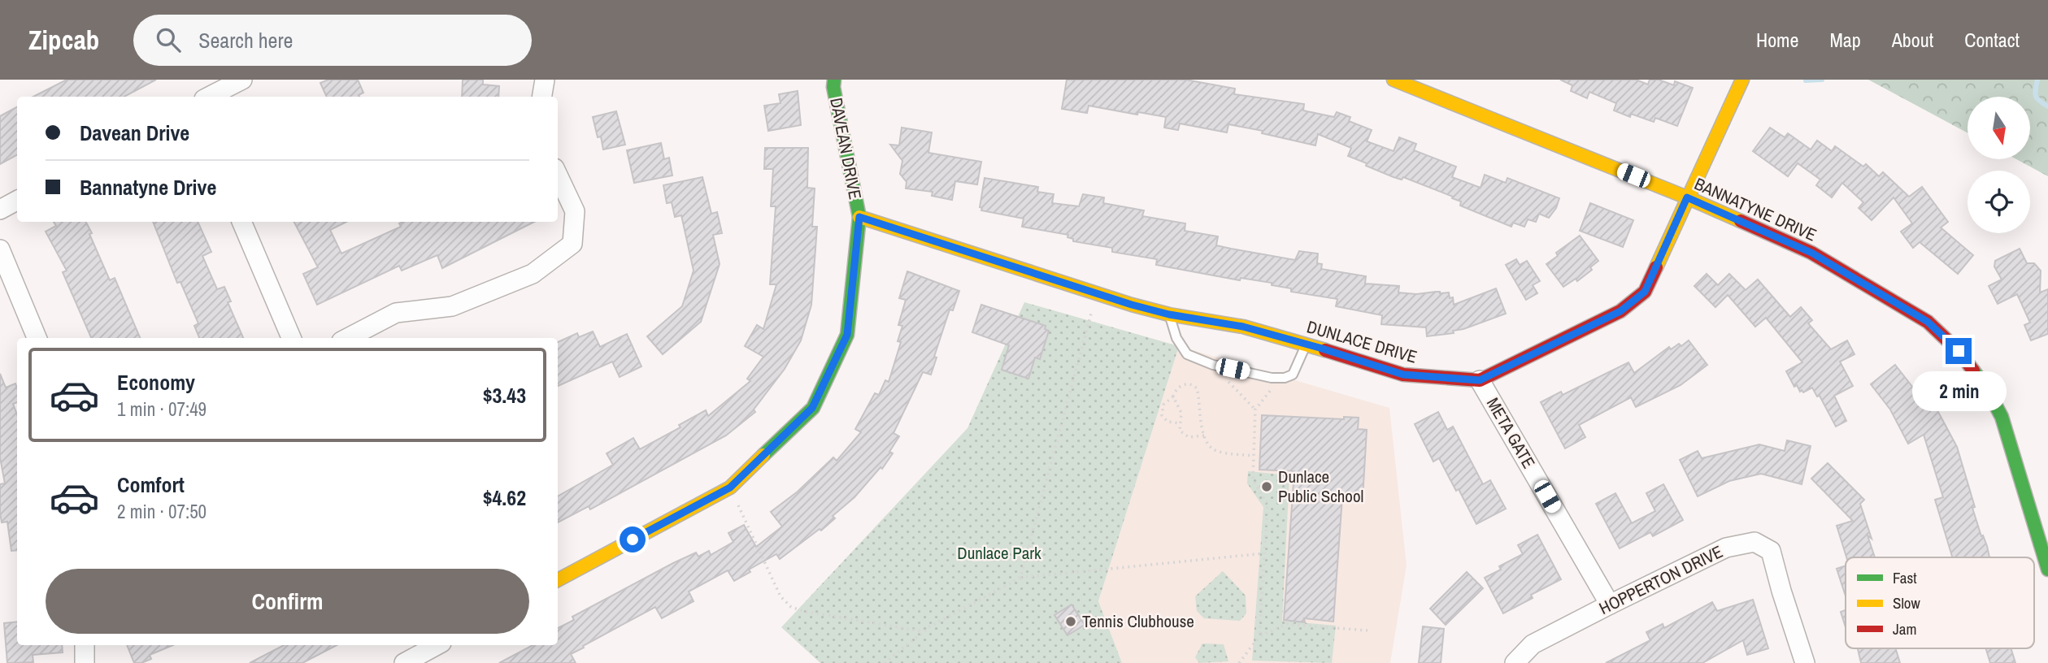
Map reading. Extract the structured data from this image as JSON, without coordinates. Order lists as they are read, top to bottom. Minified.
{"streets":{"street":["DAVEAN DRIVE","BANNATYNE DRIVE","DUNLACE DRIVE","META GATE","HOPPERTON DRIVE"]},"crossings":[["DAVEAN DRIVE","DUNLACE DRIVE"],["DUNLACE DRIVE","META GATE"],["META GATE","HOPPERTON DRIVE"]],"parks":["Dunlace Park"],"places":["Dunlace Public School","Tennis Clubhouse"],"legend":["Fast","Slow","Jam"],"north":"bottom","page":{"header":"Zipcab","search":"Search here","nav":["Home","Map","About","Contact"],"banner":["Davean Drive","Bannatyne Drive"],"list":[{"name":"Economy","note":"1 min · 07:49","value":"$3.43"},{"name":"Comfort","note":"2 min · 07:50","value":"$4.62"}],"bubble":"2 min","buttons":"Confirm"}}
